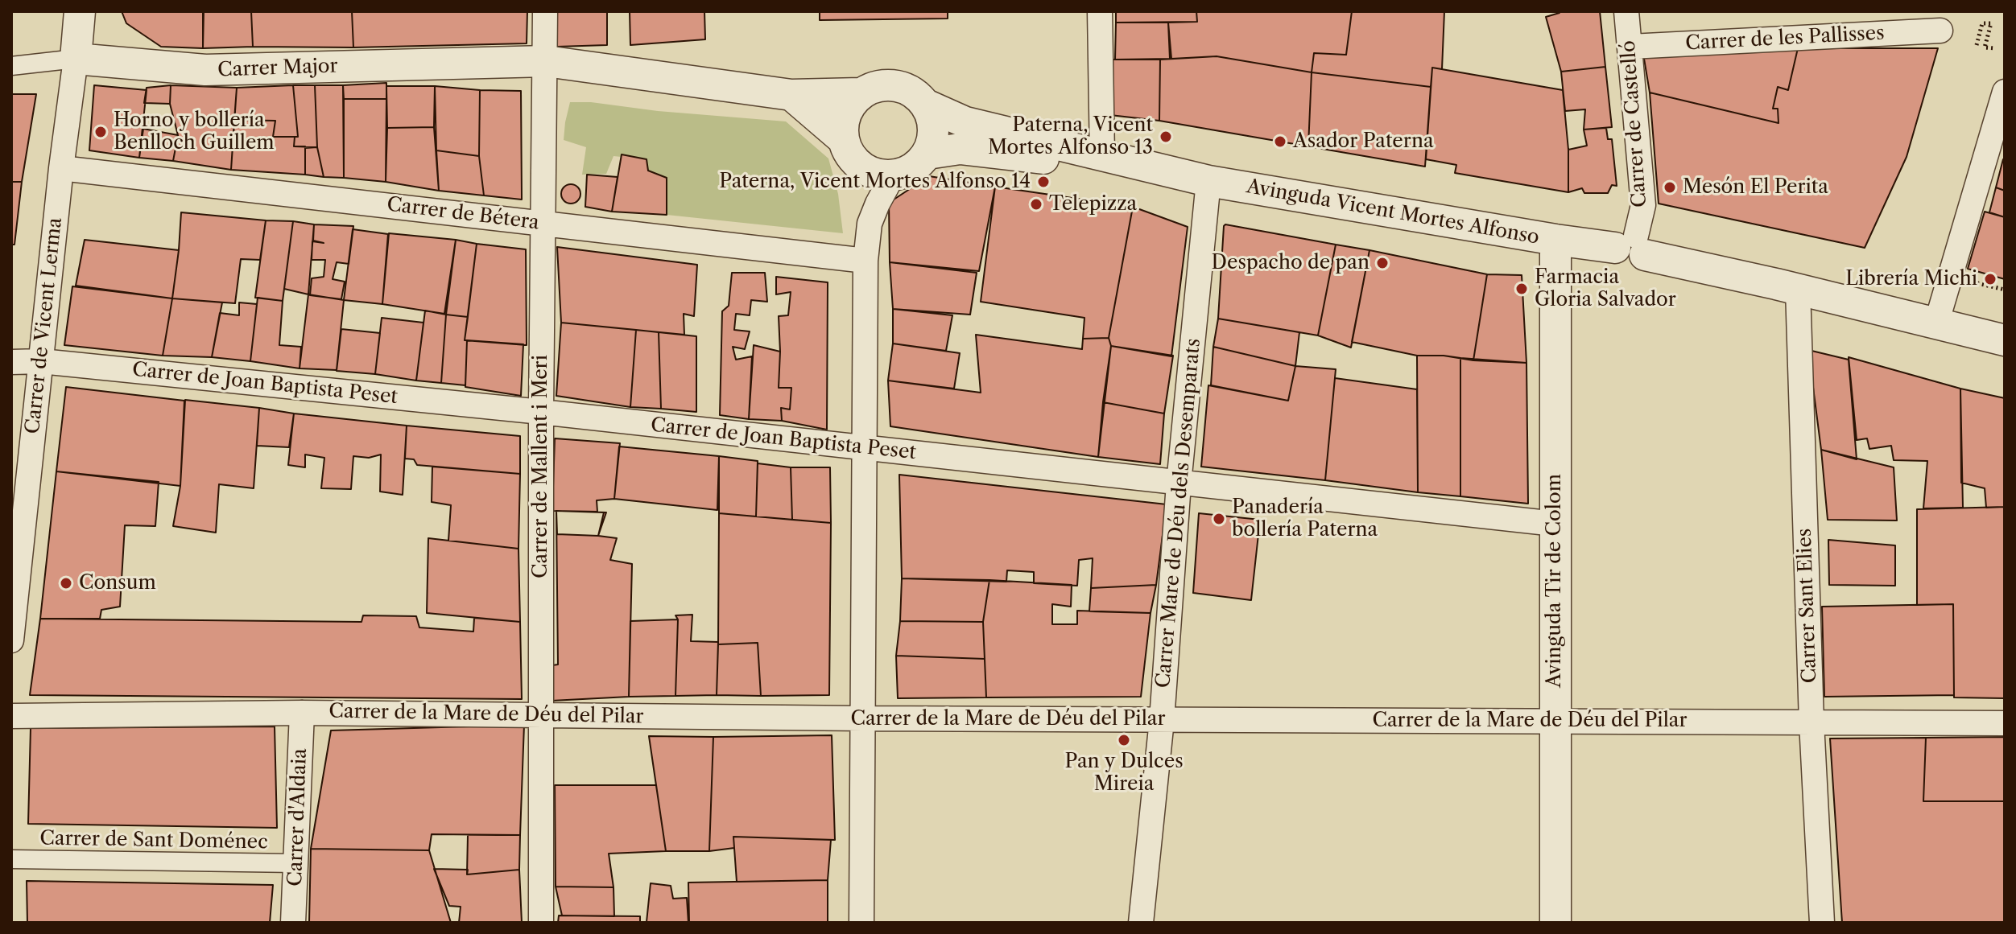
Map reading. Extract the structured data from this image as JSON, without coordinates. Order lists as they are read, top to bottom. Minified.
{"streets":{"street":["Carrer de les Pallisses","Carrer Major","Carrer de Castelló","Avinguda Vicent Mortes Alfonso","Carrer de Bétera","Carrer de Vicent Lerma","Carrer de Joan Baptista Peset","Carrer de Mallent i Meri","Carrer Mare de Déu dels Desemparats","Avinguda Tir de Colom","Carrer Sant Elies","Carrer de la Mare de Déu del Pilar","Carrer d'Aldaia","Carrer de Sant Doménec"]},"crossings":[["Carrer de les Pallisses","Carrer de Castelló"],["Carrer Major","Carrer de Vicent Lerma"],["Carrer Major","Carrer de Mallent i Meri"],["Carrer de Castelló","Avinguda Vicent Mortes Alfonso"],["Avinguda Vicent Mortes Alfonso","Carrer Mare de Déu dels Desemparats"],["Avinguda Vicent Mortes Alfonso","Avinguda Tir de Colom"],["Avinguda Vicent Mortes Alfonso","Carrer Sant Elies"],["Carrer de Bétera","Carrer de Vicent Lerma"],["Carrer de Bétera","Carrer de Mallent i Meri"],["Carrer de Vicent Lerma","Carrer de Joan Baptista Peset"],["Carrer de Joan Baptista Peset","Carrer de Mallent i Meri"],["Carrer de Joan Baptista Peset","Carrer Mare de Déu dels Desemparats"],["Carrer de Joan Baptista Peset","Avinguda Tir de Colom"],["Carrer de Mallent i Meri","Carrer de la Mare de Déu del Pilar"],["Carrer Mare de Déu dels Desemparats","Carrer de la Mare de Déu del Pilar"],["Avinguda Tir de Colom","Carrer de la Mare de Déu del Pilar"],["Carrer Sant Elies","Carrer de la Mare de Déu del Pilar"],["Carrer de la Mare de Déu del Pilar","Carrer d'Aldaia"],["Carrer d'Aldaia","Carrer de Sant Doménec"]],"places":["Horno y bollería Benlloch Guillem","Paterna, Vicent Mortes Alfonso 13","Asador Paterna","Paterna, Vicent Mortes Alfonso 14","Mesón El Perita","Telepizza","Despacho de pan","Librería Michi","Farmacia Gloria Salvador","Panadería bollería Paterna","Consum","Pan y Dulces Mireia"]}
